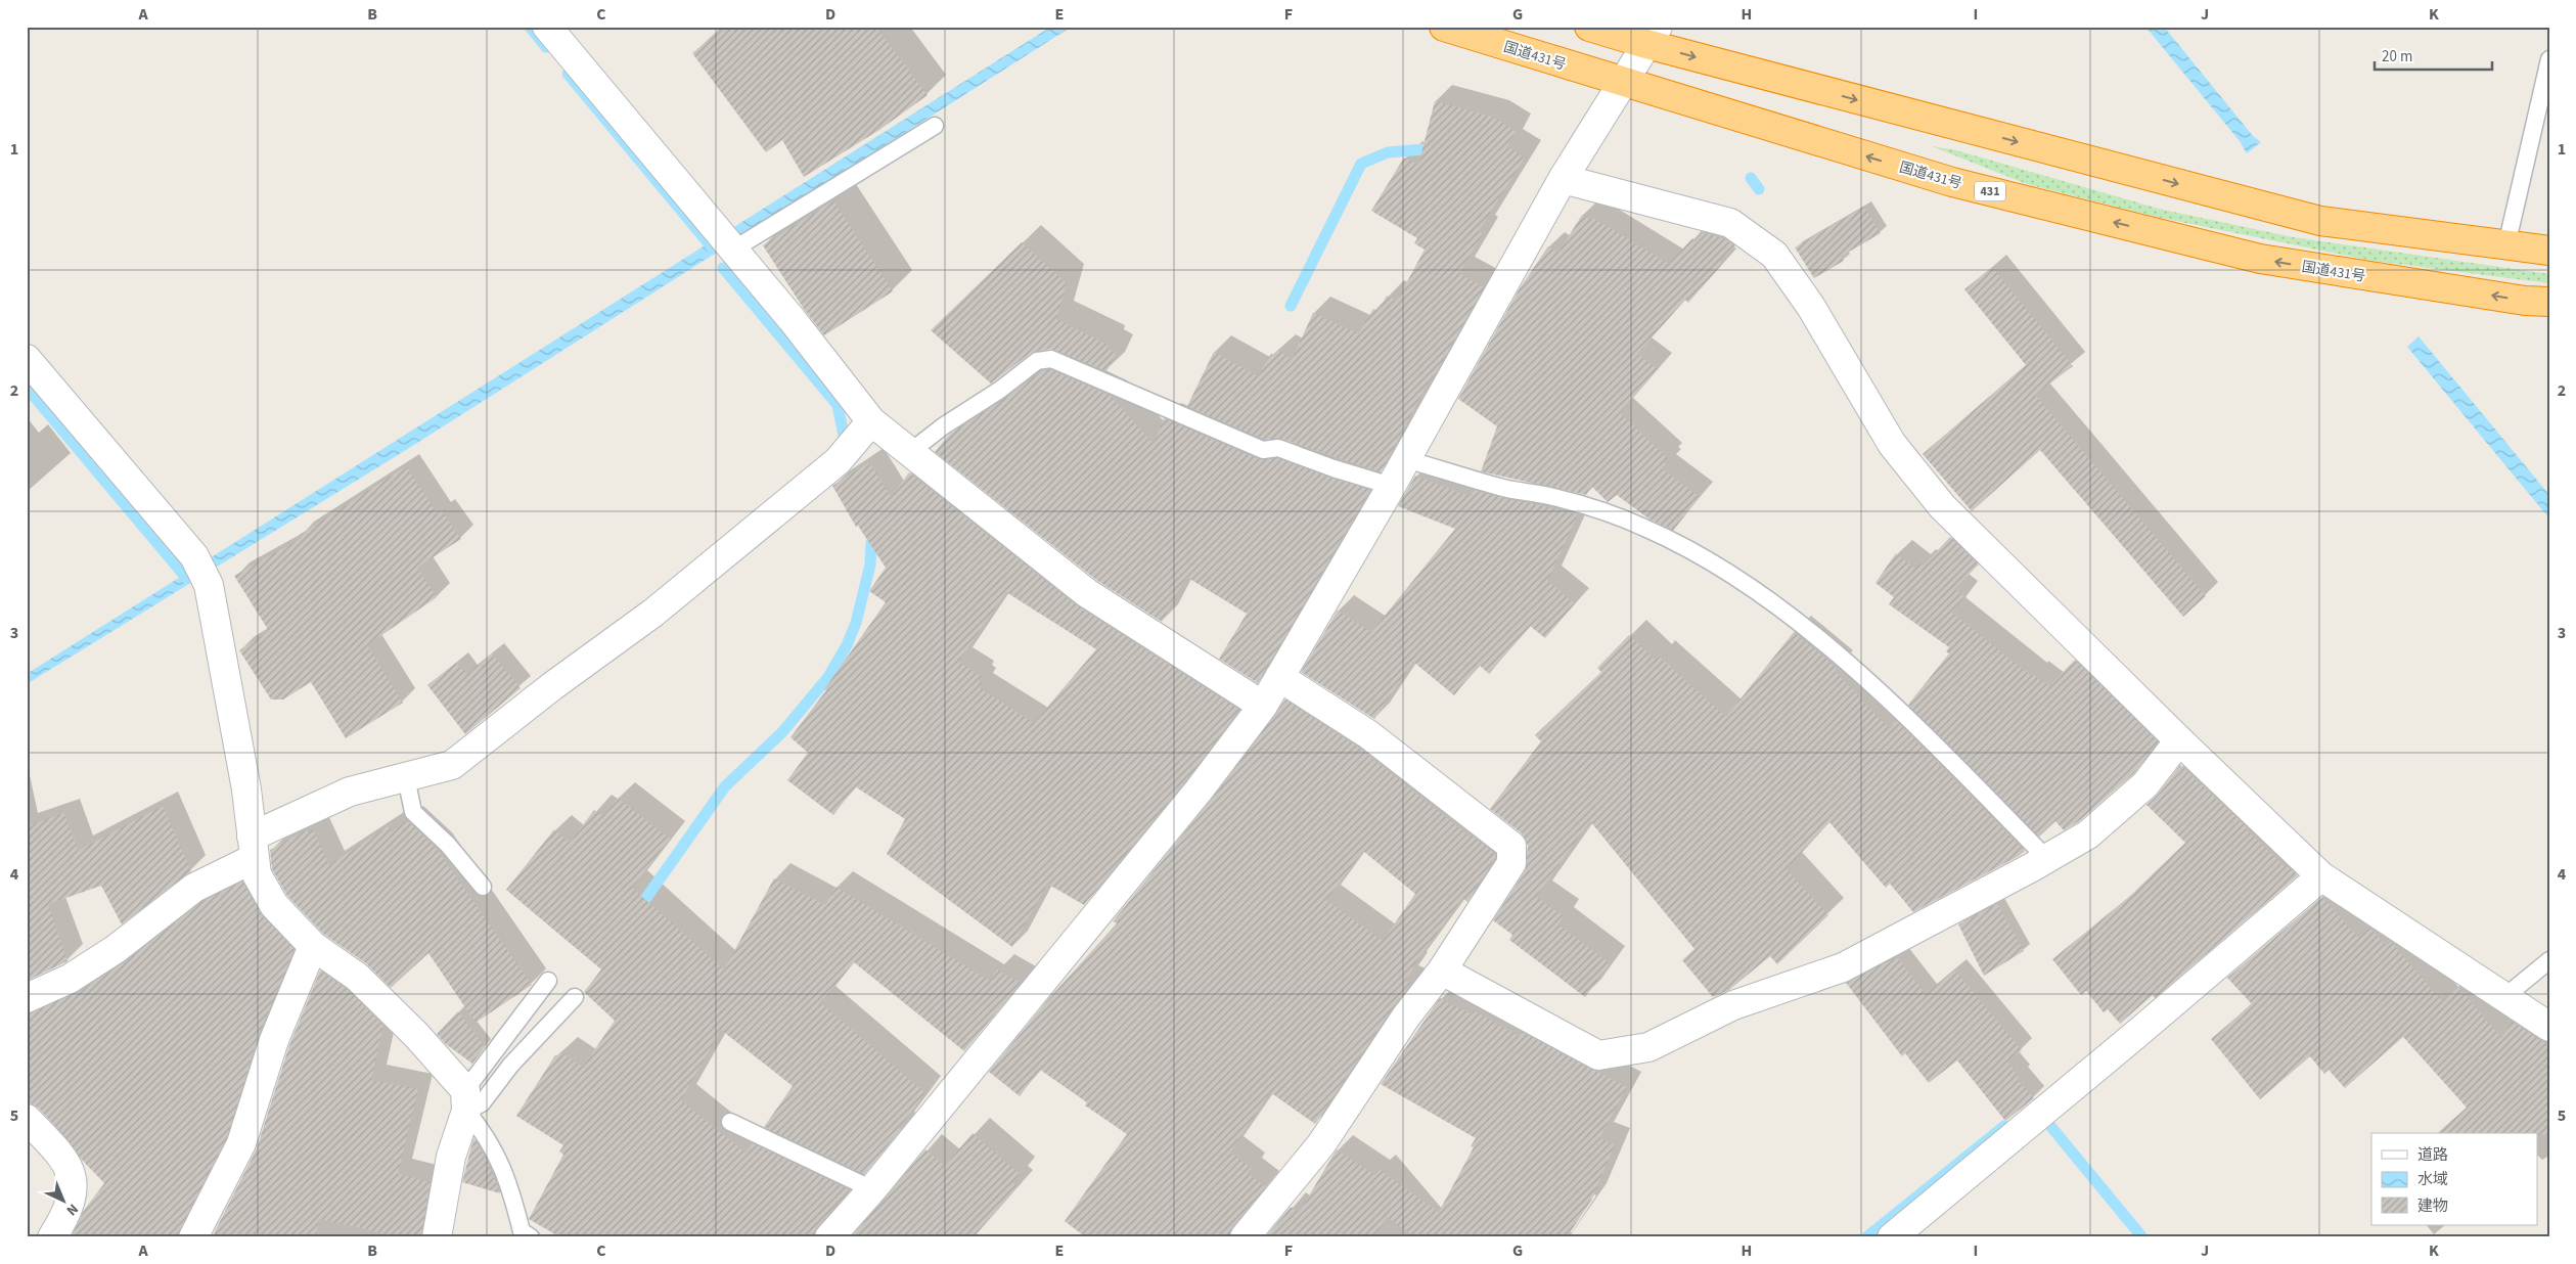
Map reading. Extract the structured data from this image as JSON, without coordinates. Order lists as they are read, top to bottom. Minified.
{"streets":{"highway":["国道431号","431"]},"legend":["道路","水域","建物"],"scale_bar":"20 m","north":"bottom right","grid":{"columns":["A","B","C","D","E","F","G","H","I","J","K"],"rows":["1","2","3","4","5"]}}
